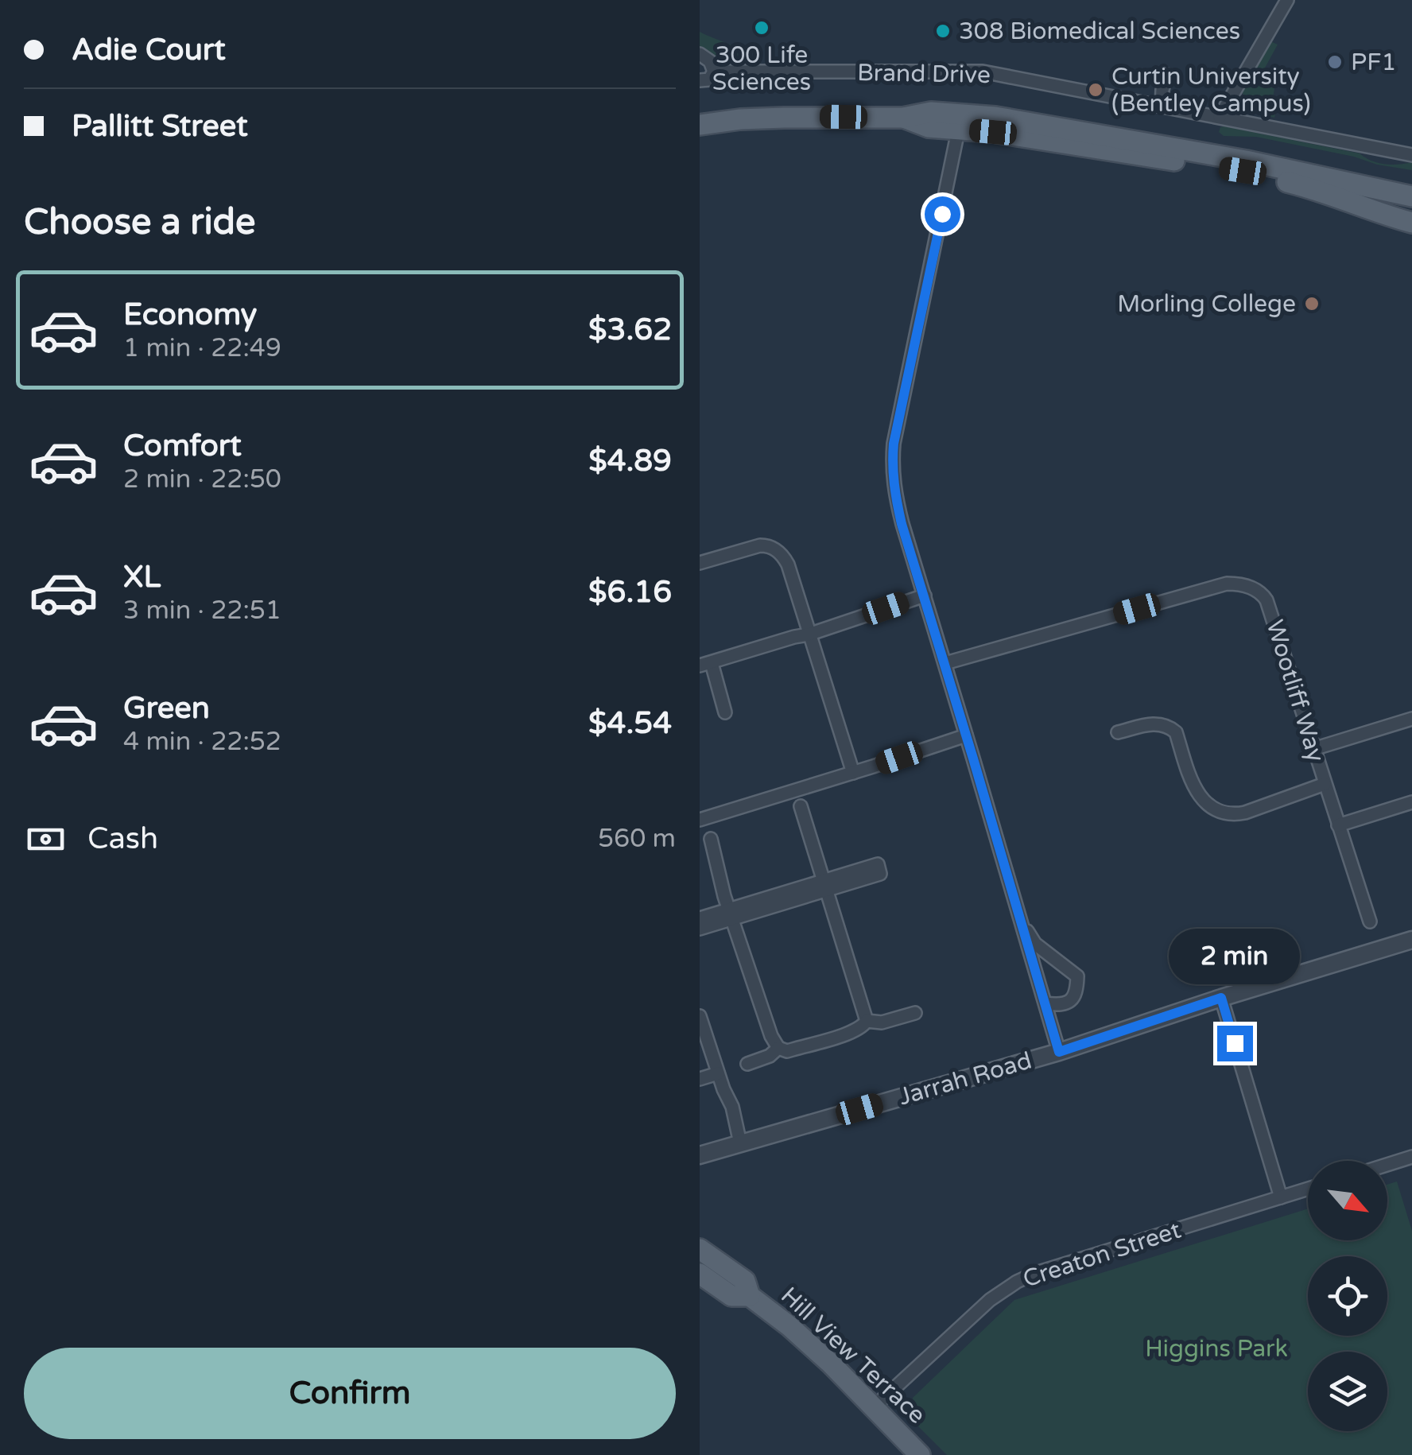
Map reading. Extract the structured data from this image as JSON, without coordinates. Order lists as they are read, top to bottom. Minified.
{"streets":{"main road":["Hill View Terrace"],"street":["Brand Drive","Wootliff Way","Jarrah Road","Creaton Street"]},"crossings":[["Creaton Street","Hill View Terrace"]],"parks":["Higgins Park"],"places":["300 Life Sciences","308 Biomedical Sciences","PF1","Curtin University (Bentley Campus)","Morling College"],"north":"bottom right","page":{"banner":["Adie Court","Pallitt Street"],"heading":"Choose a ride","list":[{"name":"Economy","note":"1 min · 22:49","value":"$3.62"},{"name":"Comfort","note":"2 min · 22:50","value":"$4.89"},{"name":"XL","note":"3 min · 22:51","value":"$6.16"},{"name":"Green","note":"4 min · 22:52","value":"$4.54"}],"pay":["Cash","560 m"],"bubble":"2 min","buttons":"Confirm"}}
